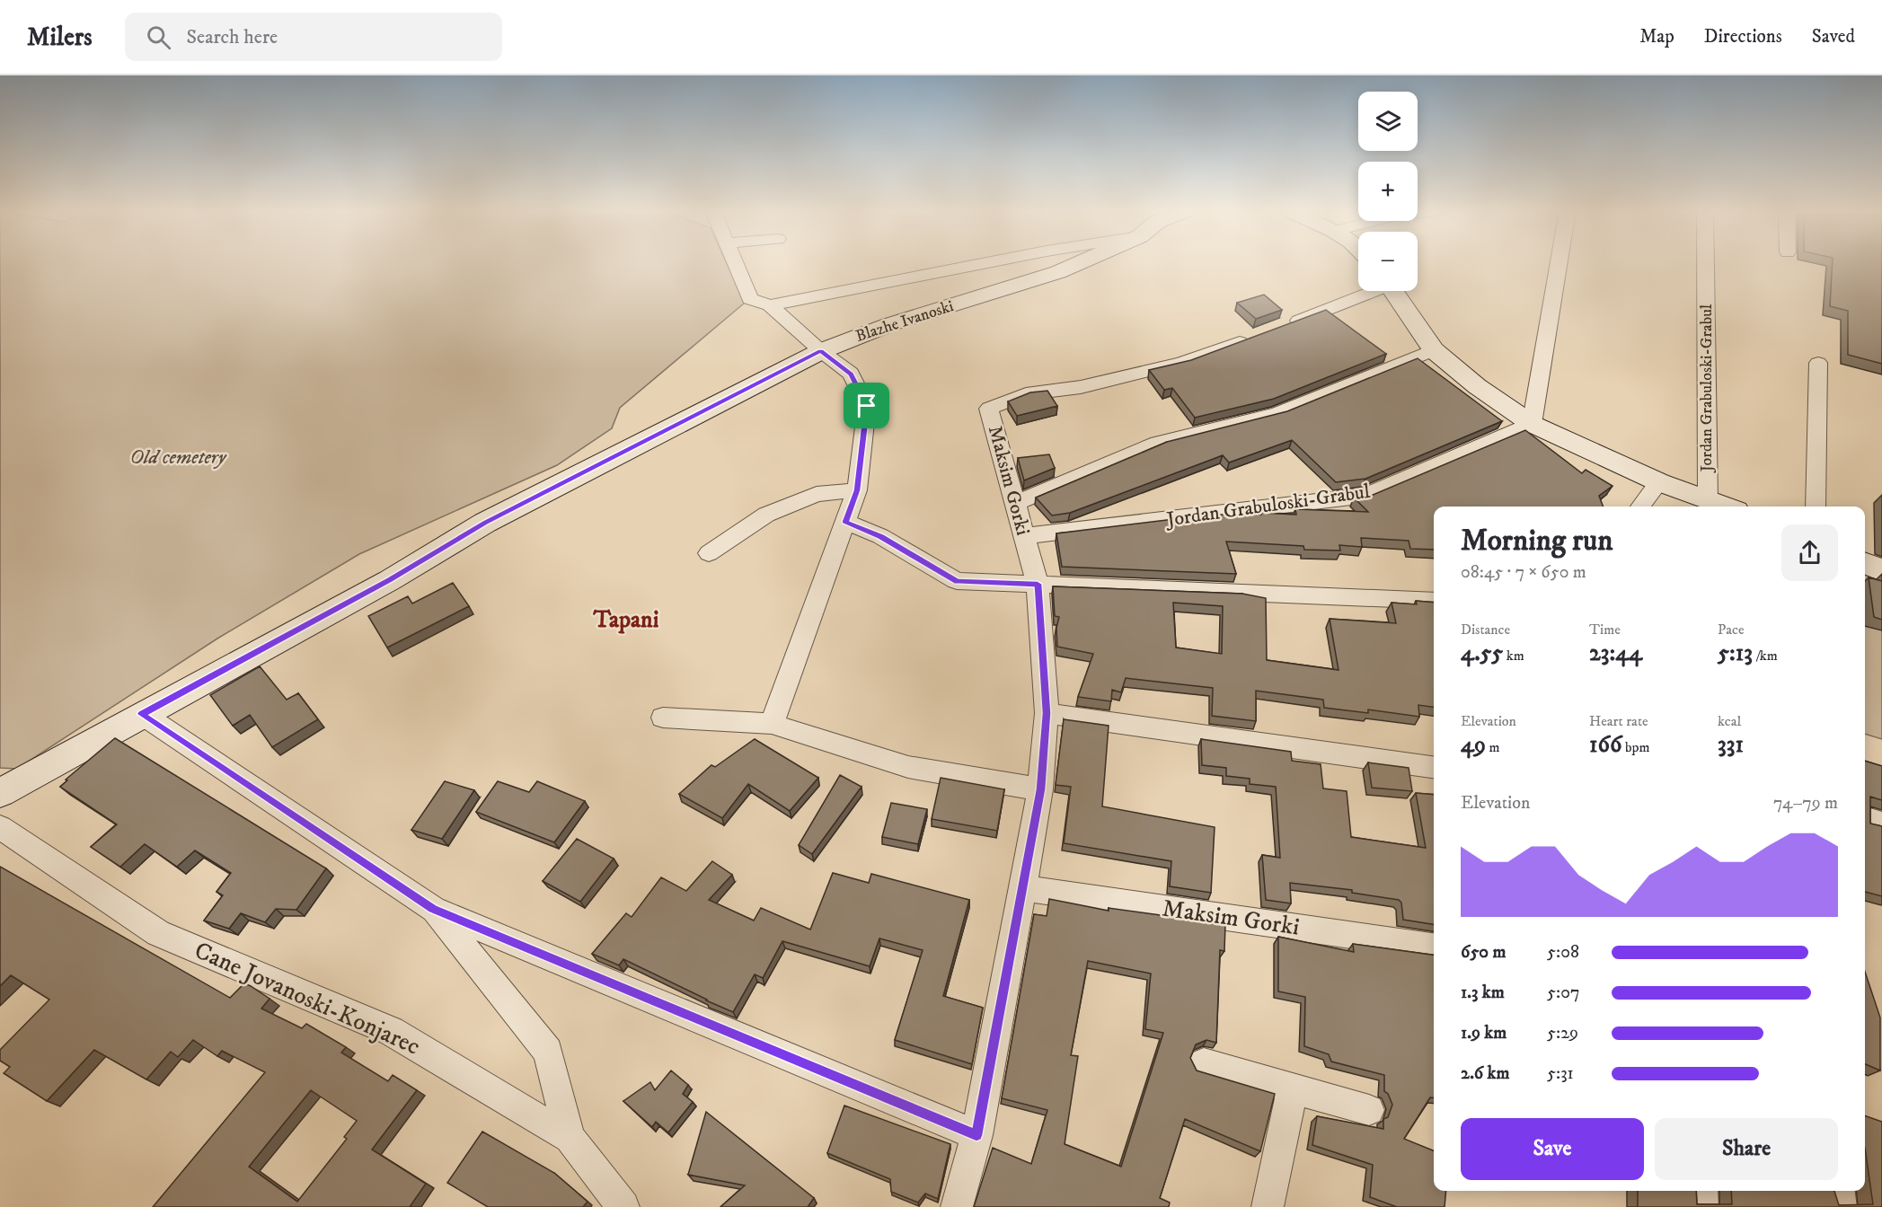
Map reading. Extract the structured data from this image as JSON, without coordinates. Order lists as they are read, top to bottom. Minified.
{"streets":{"street":["Blazhe Ivanoski","Jordan Grabuloski-Grabul","Maksim Gorki","Cane Jovanoski-Konjarec"]},"crossings":[["Jordan Grabuloski-Grabul","Maksim Gorki"]],"districts":["Tapani"],"parks":["Old cemetery"],"page":{"header":"Milers","search":"Search here","nav":["Map","Directions","Saved"],"map_buttons":["+","−"],"heading":["Morning run","08:45 · 7 × 650 m"],"stats":[["Distance","4.55 km"],["Time","23:44"],["Pace","5:13 /km"],["Elevation","49 m"],["Heart rate","166 bpm"],["kcal","331"]],"chart":["Elevation","74–79 m"],"list":[{"name":"650 m","note":"5:08"},{"name":"1.3 km","note":"5:07"},{"name":"1.9 km","note":"5:29"},{"name":"2.6 km","note":"5:31"}],"buttons":["Save","Share"]}}
